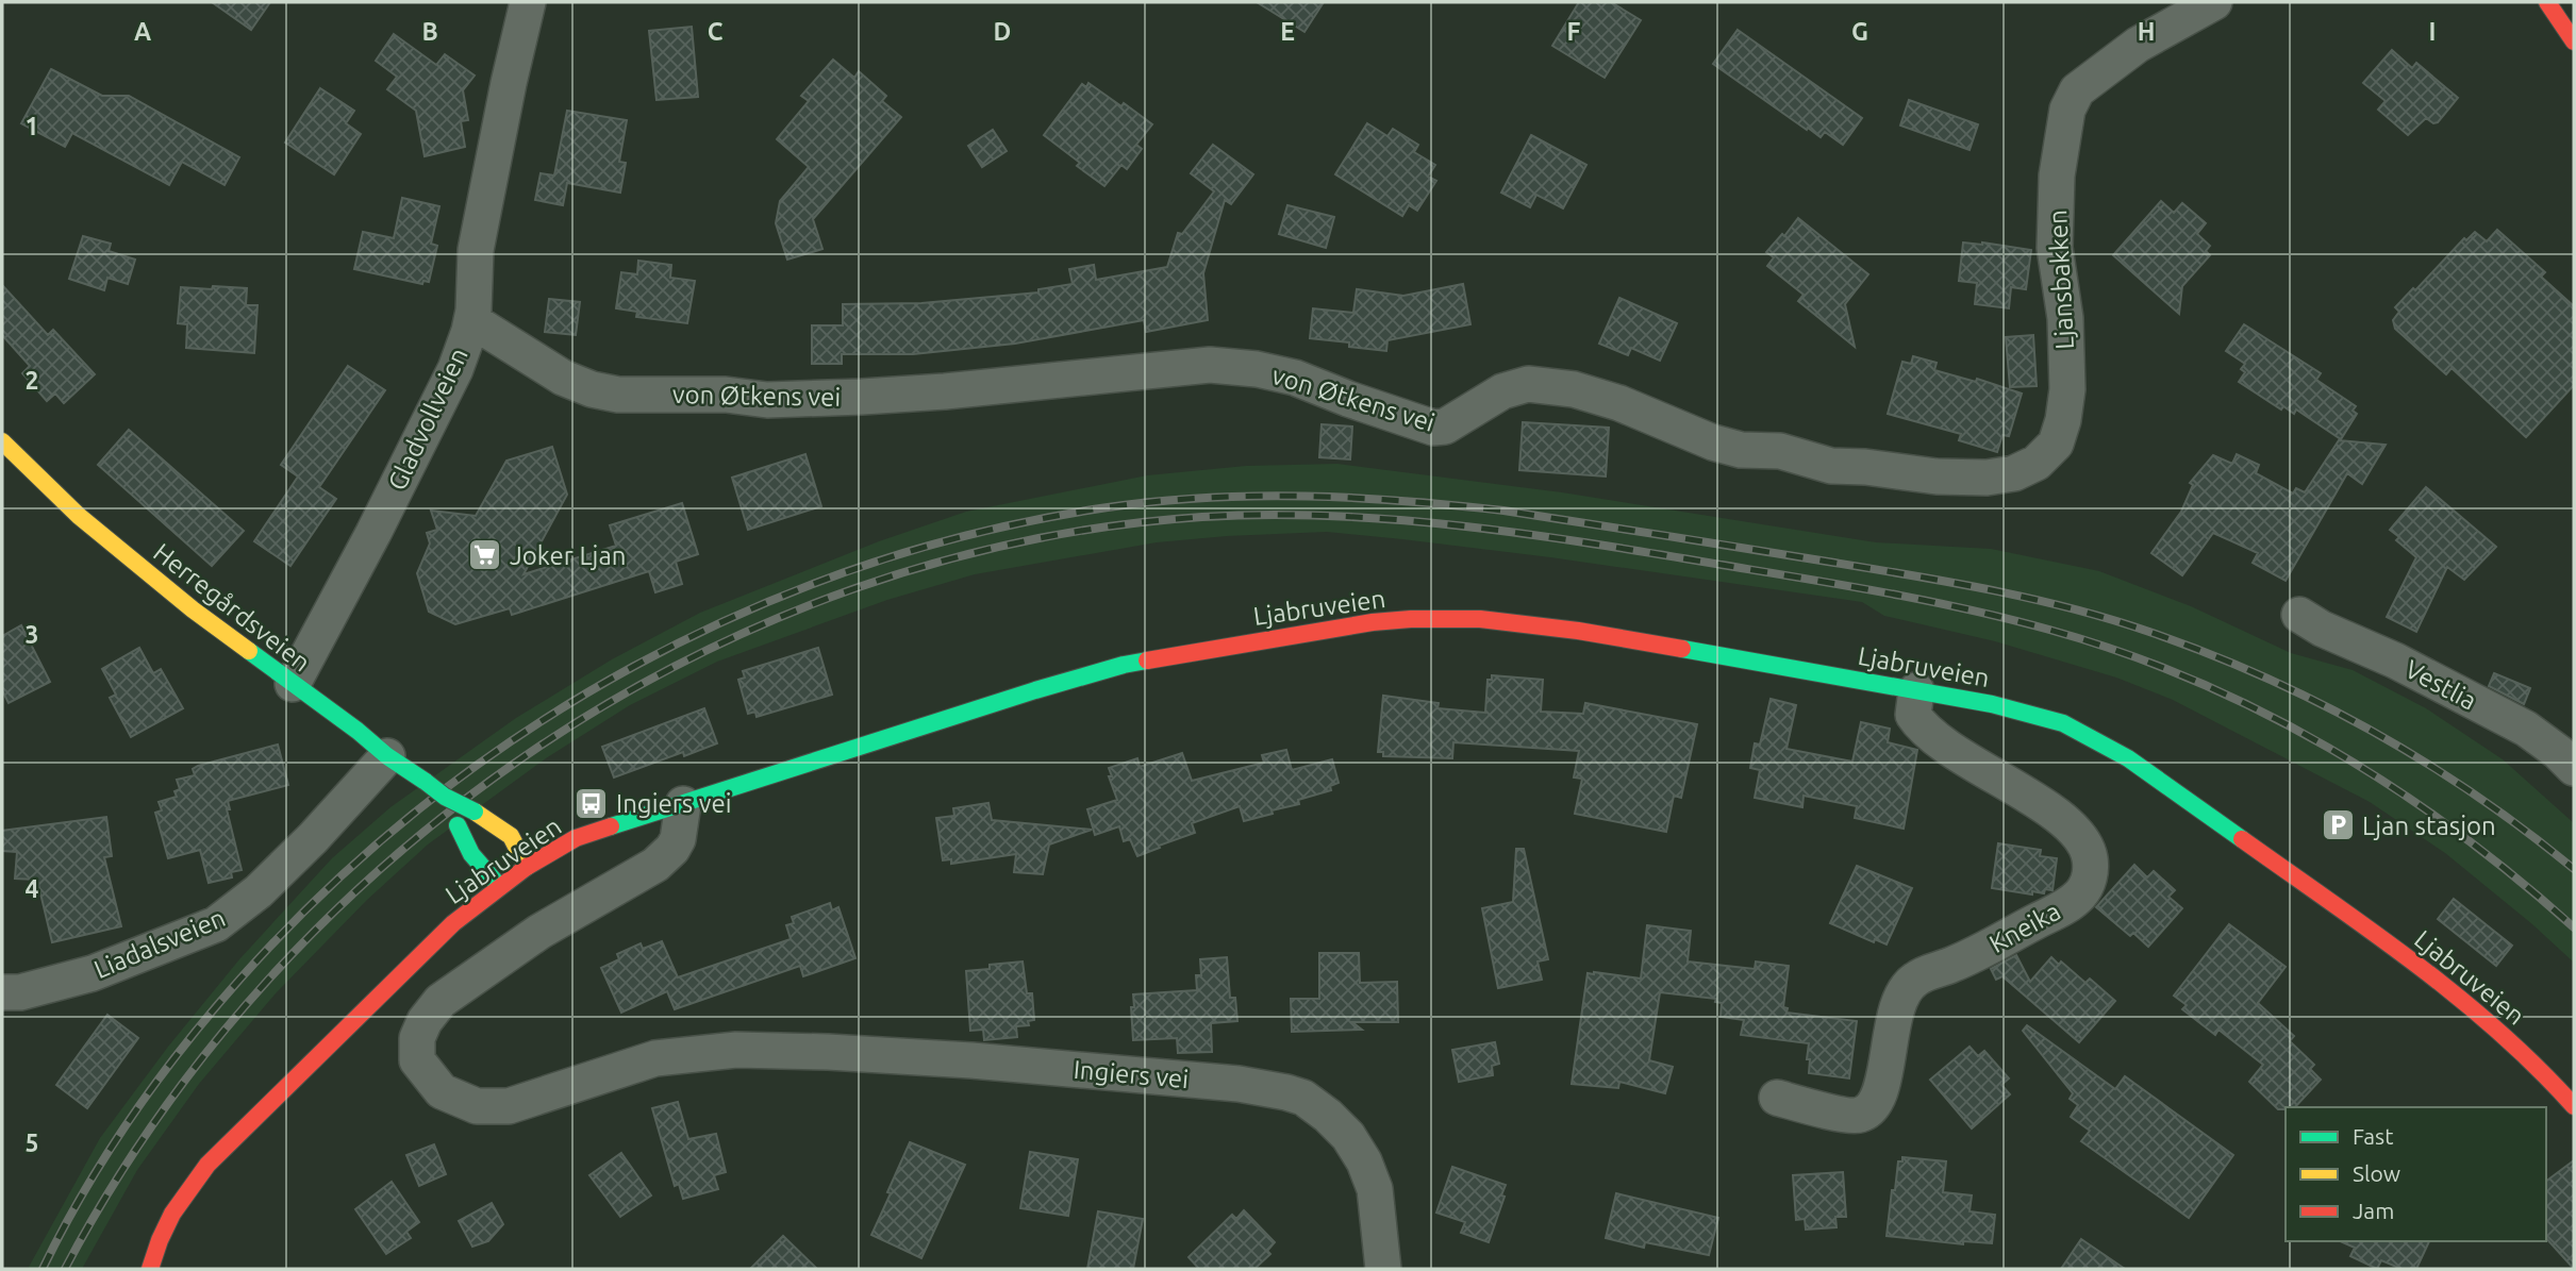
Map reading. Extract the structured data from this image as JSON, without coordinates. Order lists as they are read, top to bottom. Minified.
{"streets":{"main road":["Herregårdsveien","Ljabruveien"],"street":["Ljansbakken","von Øtkens vei","Gladvollveien","Vestlia","Kneika","Liadalsveien","Ingiers vei"]},"crossings":[["Ljansbakken","von Øtkens vei"],["von Øtkens vei","Gladvollveien"],["Gladvollveien","Herregårdsveien"],["Herregårdsveien","Ljabruveien"],["Herregårdsveien","Liadalsveien"],["Ljabruveien","Kneika"],["Ljabruveien","Ingiers vei"]],"places":{"supermarket":["Joker Ljan"],"bus stop":["Ingiers vei"],"parking":["Ljan stasjon"]},"legend":["Fast","Slow","Jam"],"grid":{"columns":["A","B","C","D","E","F","G","H","I"],"rows":["1","2","3","4","5"]}}
